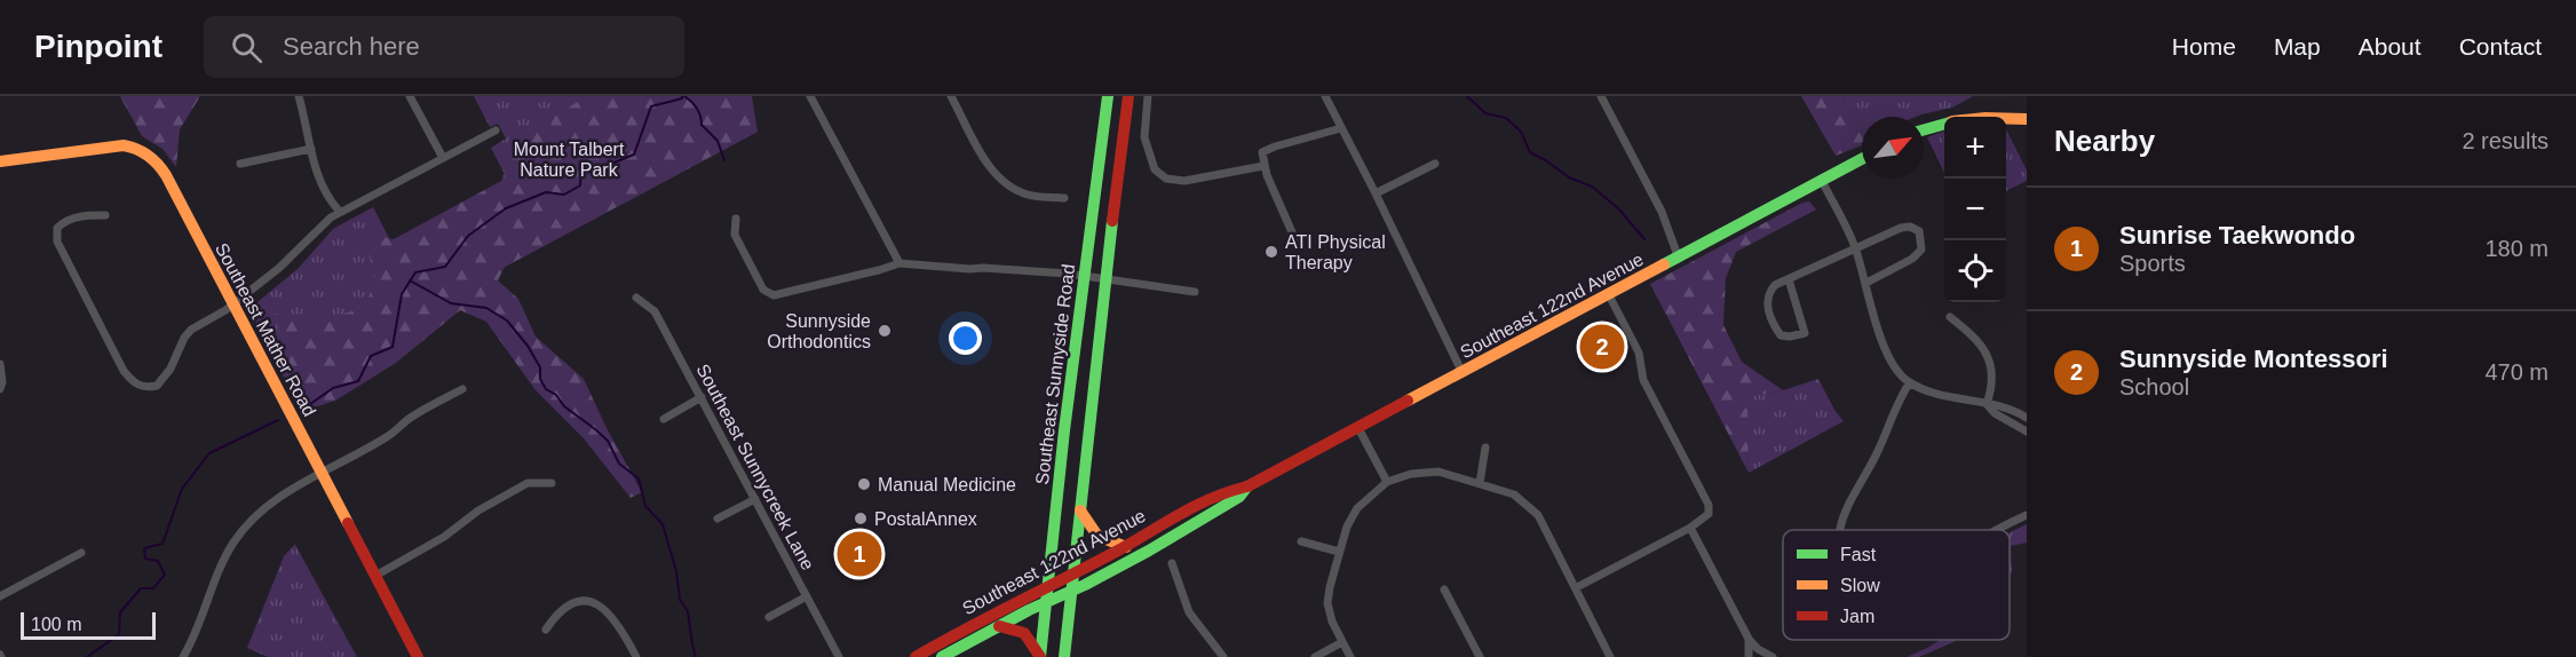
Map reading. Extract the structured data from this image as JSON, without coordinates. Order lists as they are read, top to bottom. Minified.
{"streets":{"main road":["Southeast 122nd Avenue","Southeast Mather Road","Southeast Sunnyside Road"],"street":["Southeast Sunnycreek Lane"]},"crossings":[["Southeast 122nd Avenue","Southeast Sunnyside Road"]],"parks":["Mount Talbert Nature Park"],"places":["ATI Physical Therapy","Sunnyside Orthodontics","Manual Medicine","PostalAnnex"],"legend":["Fast","Slow","Jam"],"scale_bar":"100 m","north":"top right","page":{"header":"Pinpoint","search":"Search here","nav":["Home","Map","About","Contact"],"heading":["Nearby","2 results"],"map_buttons":["+","−"],"list":[{"mark":"1","name":"Sunrise Taekwondo","note":"Sports","value":"180 m"},{"mark":"2","name":"Sunnyside Montessori","note":"School","value":"470 m"}],"pins":["2","1"],"scale":"100 m"}}
